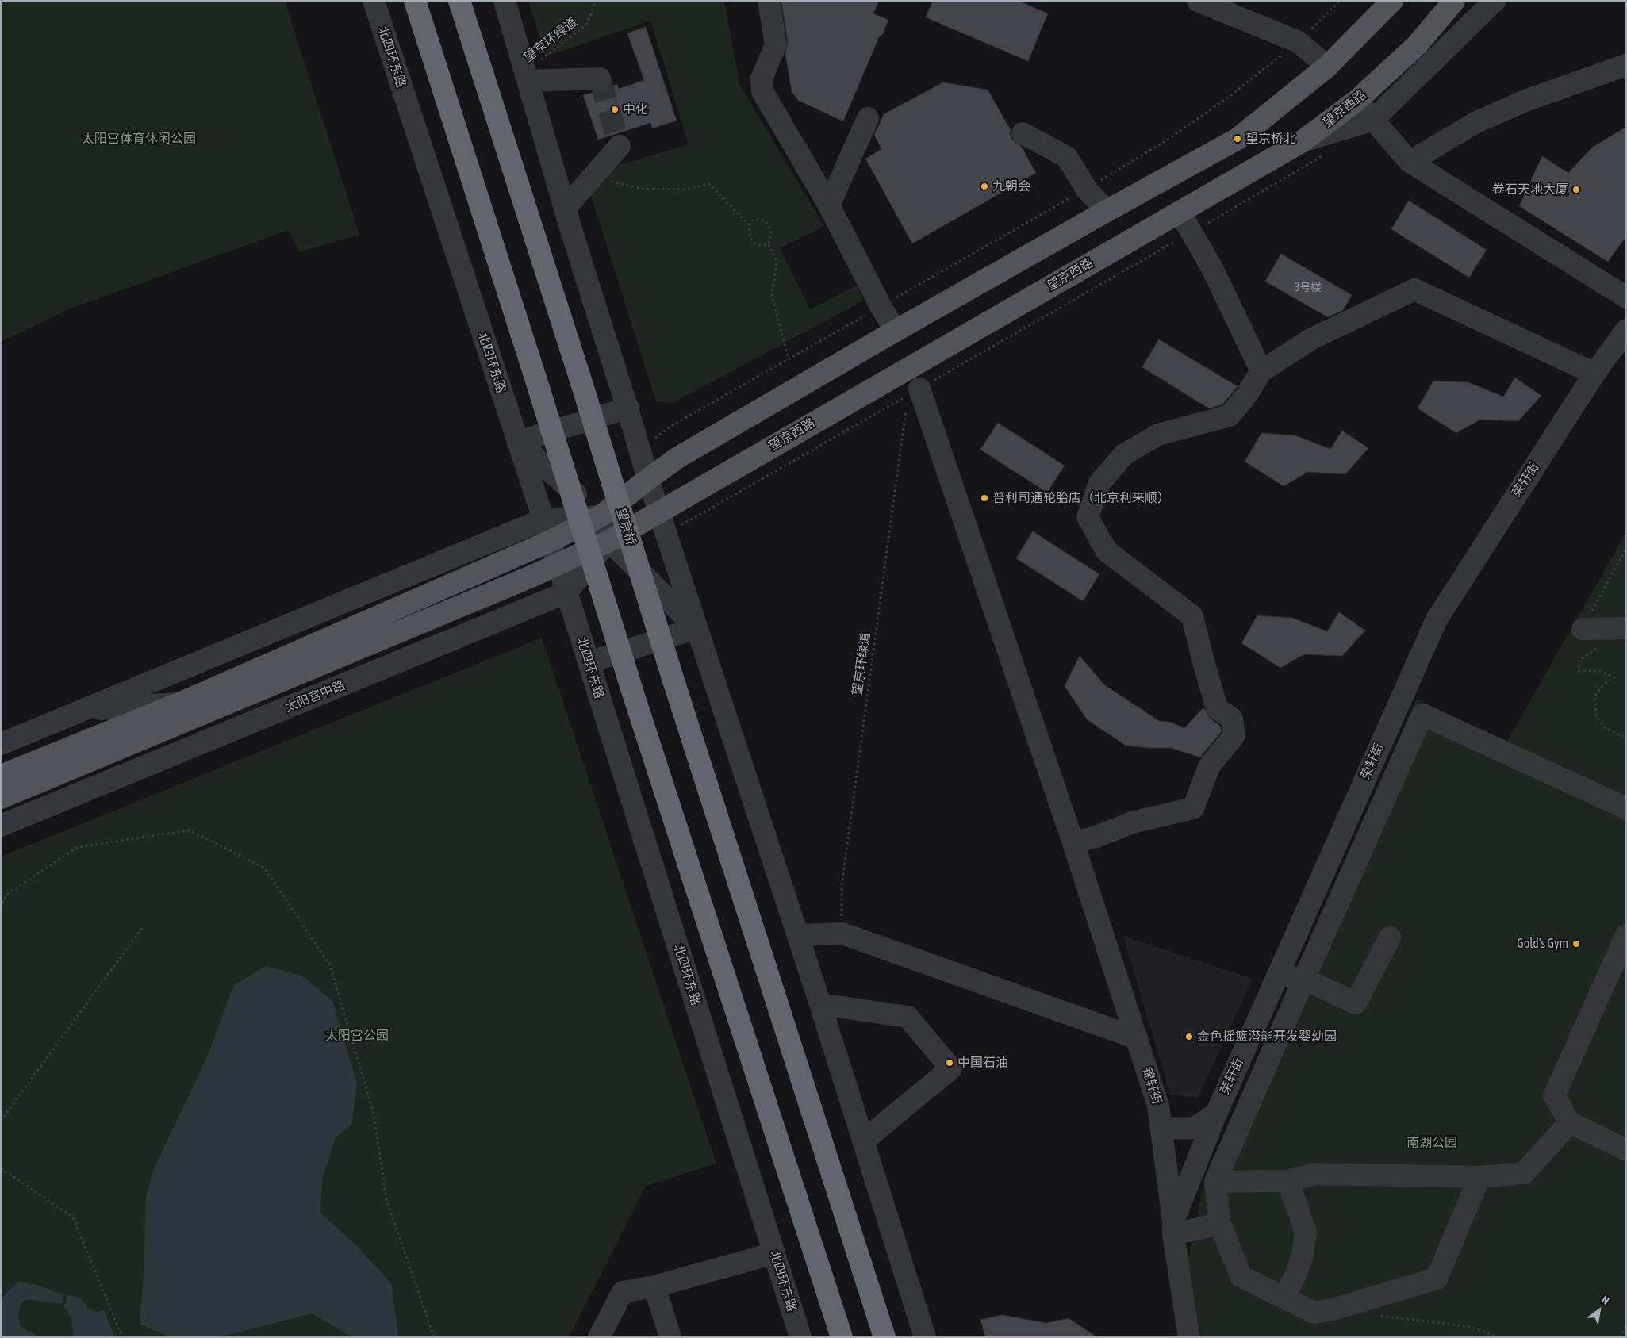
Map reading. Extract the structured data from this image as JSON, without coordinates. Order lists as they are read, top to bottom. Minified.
{"streets":{"highway":["望京桥"],"main road":["望京西路","太阳宫中路"],"street":["北四环东路","荣轩街","锦轩街"],"path":["望京环绿道"]},"crossings":[["北四环东路","太阳宫中路"],["望京西路","太阳宫中路"],["荣轩街","锦轩街"]],"parks":["太阳宫体育休闲公园","太阳宫公园","南湖公园"],"places":["中化","望京桥北","九朝会","卷石天地大厦","普利司通轮胎店（北京利来顺）","Gold's Gym","金色摇篮潜能开发婴幼园","中国石油"],"house_numbers":["3号楼"],"north":"top right"}
